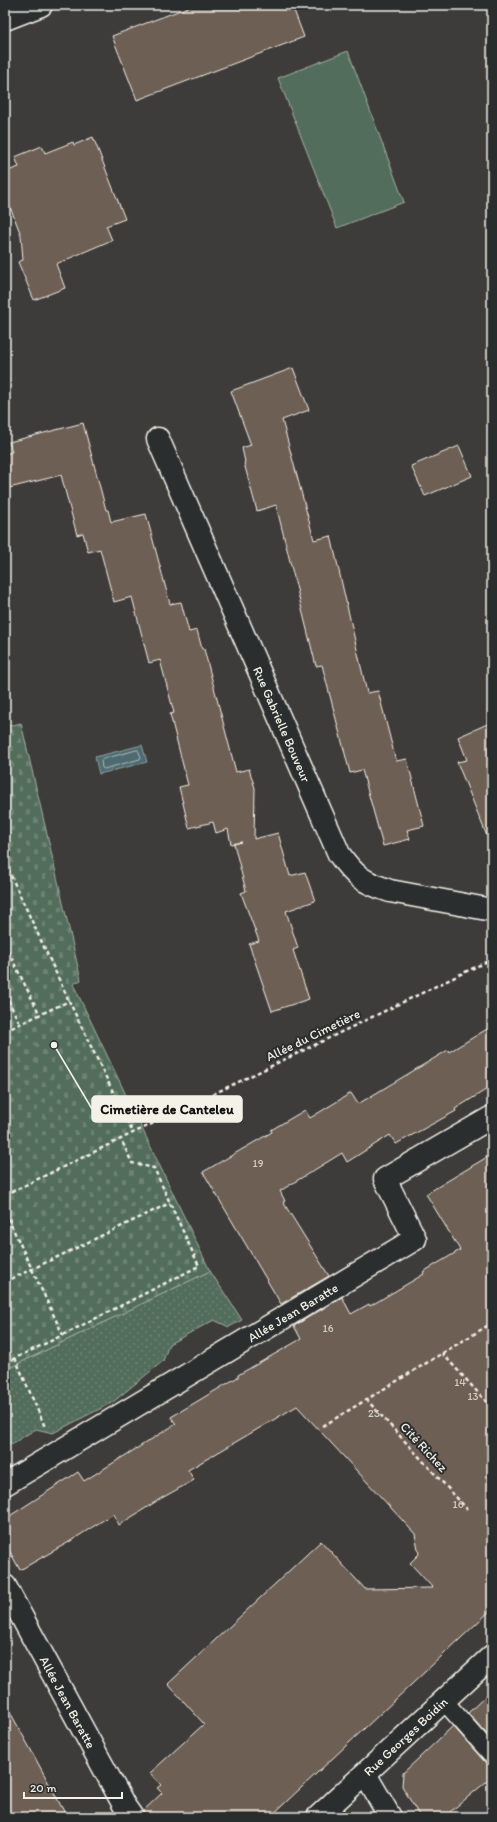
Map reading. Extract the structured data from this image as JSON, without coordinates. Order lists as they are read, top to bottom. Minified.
{"streets":{"street":["Rue Gabrielle Bouveur","Allée Jean Baratte","Rue Georges Boidin"],"path":["Allée du Cimetière","Cité Richez"]},"places":["Cimetière de Canteleu"],"house_numbers":["19","16","14","13","23","16"],"scale_bar":"20 m"}
